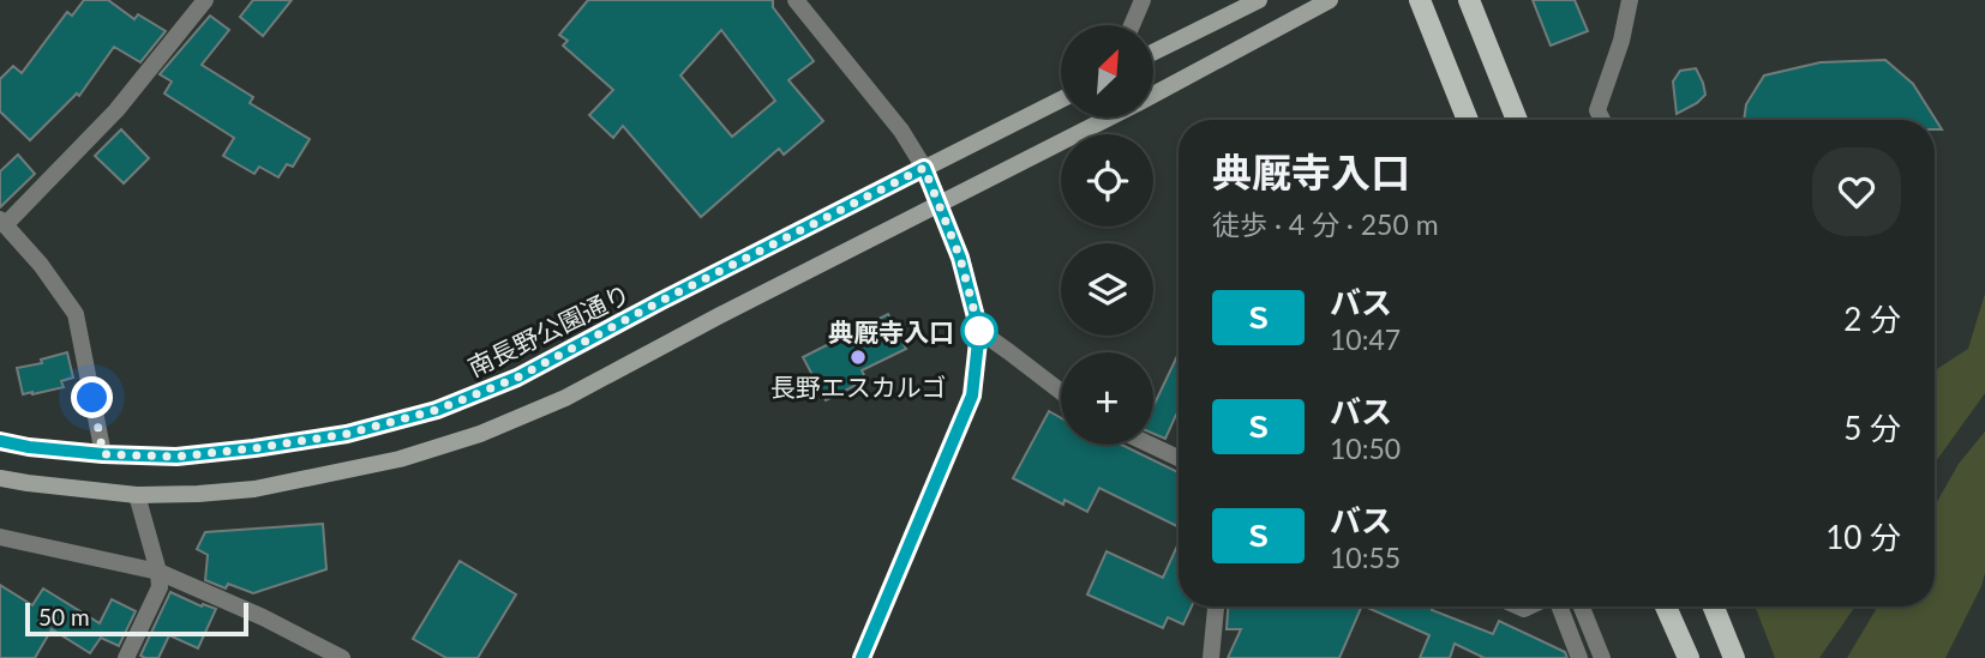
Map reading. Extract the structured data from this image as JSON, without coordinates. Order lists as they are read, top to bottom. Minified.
{"streets":{"street":["南長野公園通り"]},"places":["典厩寺入口","長野エスカルゴ"],"lines":["bus line Ｓ"],"scale_bar":"50 m","north":"top right","page":{"map_buttons":"+","heading":["典厩寺入口","徒歩 · 4 分 · 250 m"],"list":[{"mark":"Ｓ","name":"バス","note":"10:47","value":"2 分"},{"mark":"Ｓ","name":"バス","note":"10:50","value":"5 分"},{"mark":"Ｓ","name":"バス","note":"10:55","value":"10 分"}],"scale":"50 m"}}
